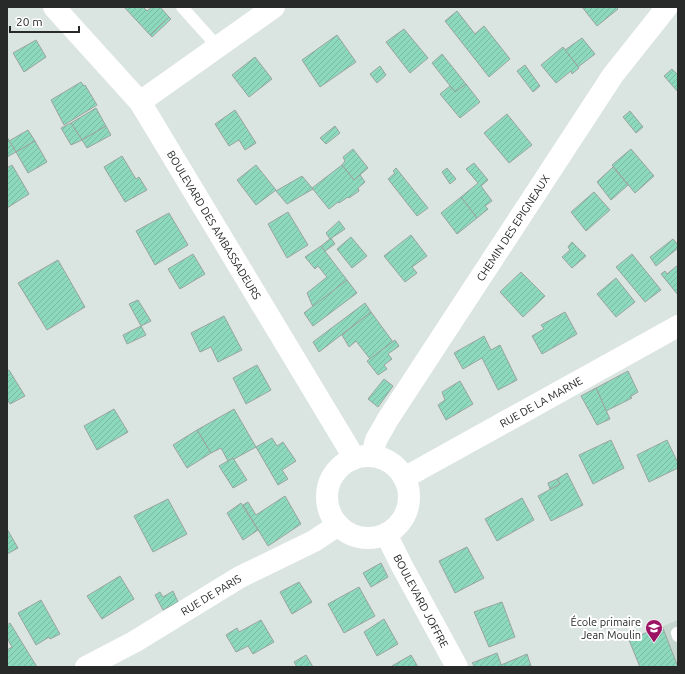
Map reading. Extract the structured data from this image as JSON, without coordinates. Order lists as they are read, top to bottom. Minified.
{"streets":{"street":["BOULEVARD DES AMBASSADEURS","CHEMIN DES EPIGNEAUX","RUE DE LA MARNE","RUE DE PARIS","BOULEVARD JOFFRE"]},"crossings":[["BOULEVARD DES AMBASSADEURS","CHEMIN DES EPIGNEAUX"],["BOULEVARD DES AMBASSADEURS","RUE DE LA MARNE"],["BOULEVARD DES AMBASSADEURS","RUE DE PARIS"],["BOULEVARD DES AMBASSADEURS","BOULEVARD JOFFRE"],["CHEMIN DES EPIGNEAUX","RUE DE LA MARNE"],["CHEMIN DES EPIGNEAUX","RUE DE PARIS"],["CHEMIN DES EPIGNEAUX","BOULEVARD JOFFRE"],["RUE DE LA MARNE","RUE DE PARIS"],["RUE DE LA MARNE","BOULEVARD JOFFRE"],["RUE DE PARIS","BOULEVARD JOFFRE"]],"places":{"school or university":["École primaire Jean Moulin"]},"scale_bar":"20 m"}
